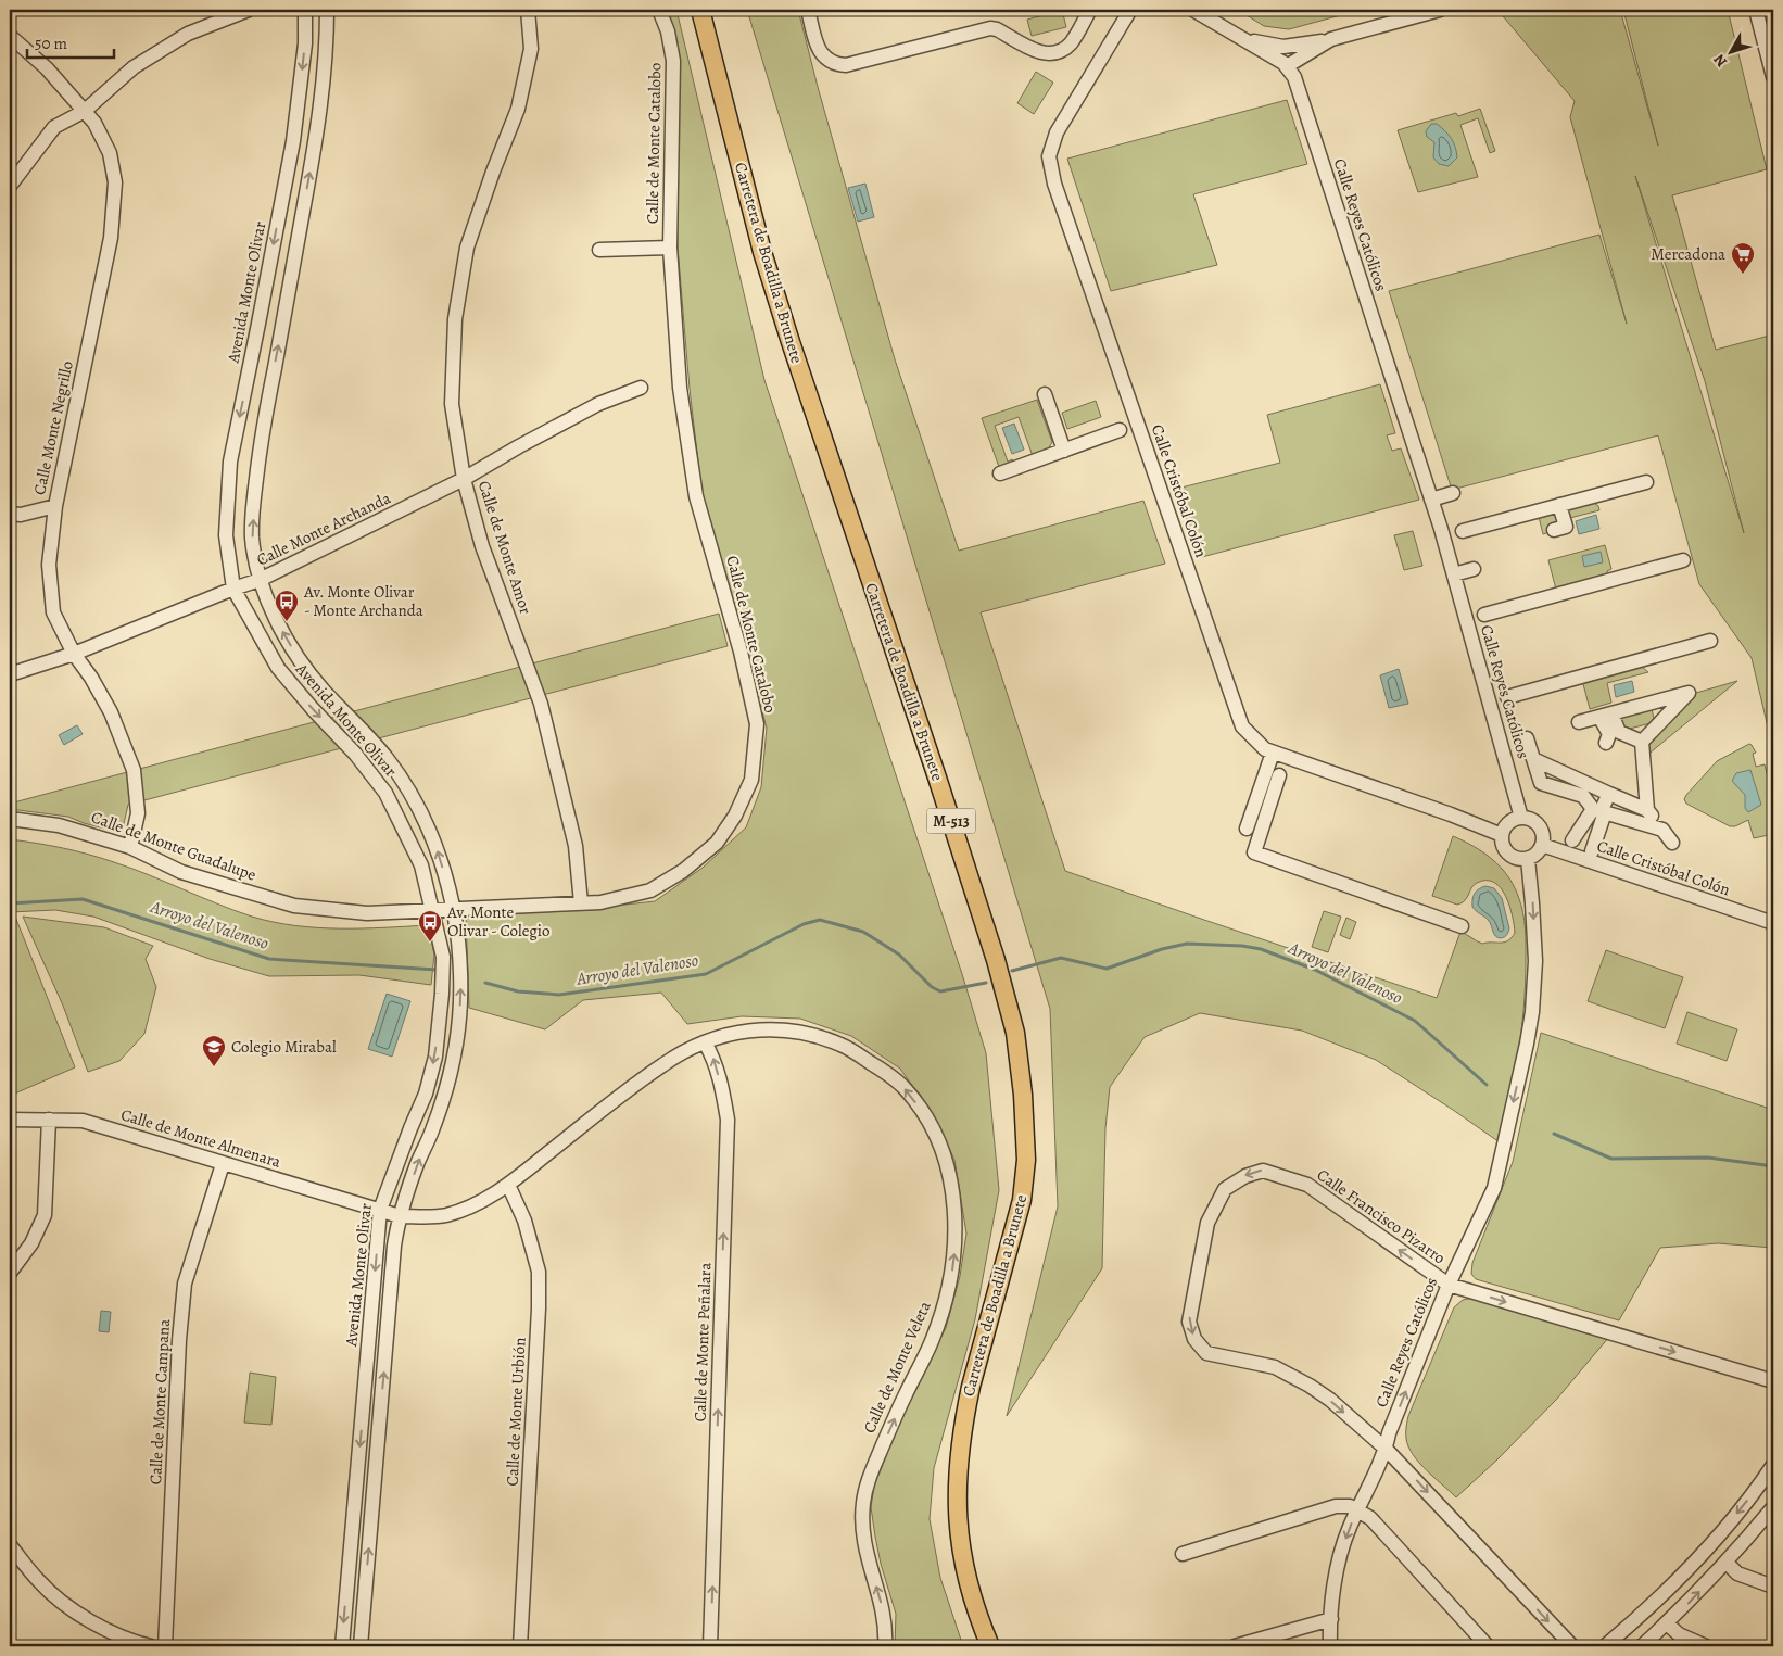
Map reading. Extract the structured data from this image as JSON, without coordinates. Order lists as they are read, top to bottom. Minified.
{"streets":{"main road":["Carretera de Boadilla a Brunete","M-513"],"street":["Calle de Monte Catalobo","Calle Reyes Católicos","Avenida Monte Olivar","Calle Monte Negrillo","Calle Cristóbal Colón","Calle Monte Archanda","Calle de Monte Amor","Calle de Monte Guadalupe","Calle de Monte Almenara","Calle Francisco Pizarro","Calle de Monte Peñalara","Calle de Monte Veleta","Calle de Monte Campana","Calle de Monte Urbión"]},"crossings":[["Calle de Monte Catalobo","Avenida Monte Olivar"],["Calle de Monte Catalobo","Calle de Monte Amor"],["Calle de Monte Catalobo","Calle de Monte Guadalupe"],["Calle Reyes Católicos","Calle Cristóbal Colón"],["Calle Reyes Católicos","Calle Francisco Pizarro"],["Avenida Monte Olivar","Calle Monte Archanda"],["Avenida Monte Olivar","Calle de Monte Guadalupe"],["Avenida Monte Olivar","Calle de Monte Almenara"],["Avenida Monte Olivar","Calle de Monte Veleta"],["Calle Monte Negrillo","Calle Monte Archanda"],["Calle Monte Negrillo","Calle de Monte Guadalupe"],["Calle Monte Archanda","Calle de Monte Amor"],["Calle de Monte Almenara","Calle de Monte Veleta"],["Calle de Monte Almenara","Calle de Monte Campana"],["Calle de Monte Peñalara","Calle de Monte Veleta"],["Calle de Monte Veleta","Calle de Monte Urbión"]],"one_way":["Calle de Monte Peñalara"],"water":["Arroyo del Valenoso"],"places":{"supermarket":["Mercadona"],"bus stop":["Av. Monte Olivar - Monte Archanda","Av. Monte Olivar - Colegio"],"school or university":["Colegio Mirabal"]},"scale_bar":"50 m","north":"bottom left"}
